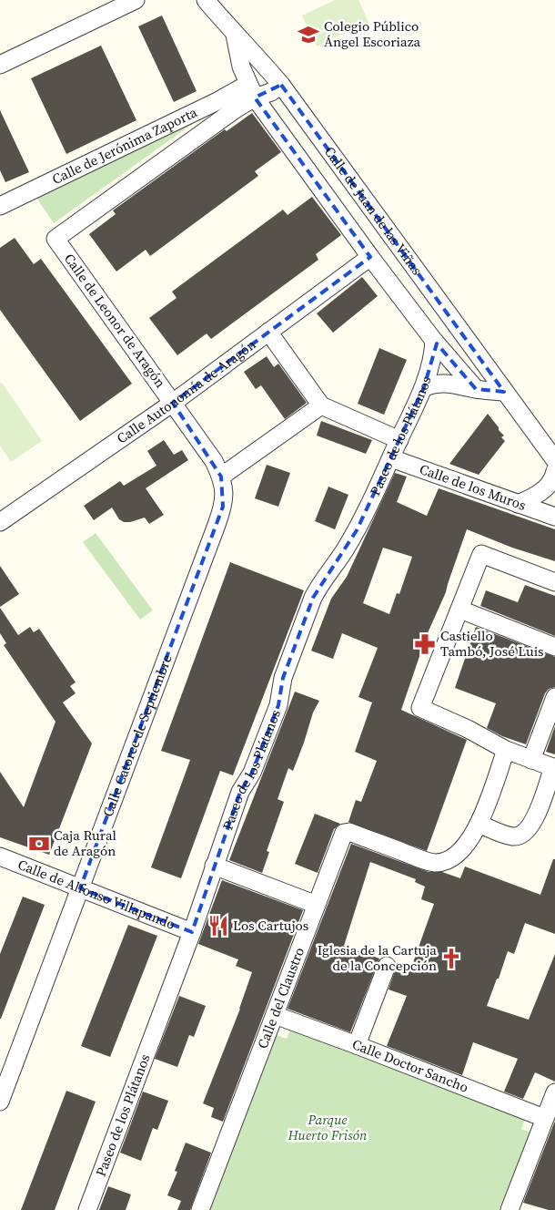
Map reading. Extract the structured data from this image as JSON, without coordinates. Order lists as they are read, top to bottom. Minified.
{"streets":{"street":["Calle de Jerónima Zaporta","Calle de Juan de las Viñas","Calle de Leonor de Aragón","Calle Autonomía de Aragón","Paseo de los Plátanos","Calle de los Muros","Calle Catorce de Septiembre","Calle de Alfonso Villapando","Calle del Claustro","Calle Doctor Sancho"]},"crossings":[["Calle de Jerónima Zaporta","Calle de Juan de las Viñas"],["Calle de Jerónima Zaporta","Calle de Leonor de Aragón"],["Calle de Juan de las Viñas","Calle Autonomía de Aragón"],["Calle de Juan de las Viñas","Paseo de los Plátanos"],["Calle de Leonor de Aragón","Calle Autonomía de Aragón"],["Calle de Leonor de Aragón","Calle Catorce de Septiembre"],["Calle Autonomía de Aragón","Calle Catorce de Septiembre"],["Paseo de los Plátanos","Calle de los Muros"],["Paseo de los Plátanos","Calle de Alfonso Villapando"],["Calle Catorce de Septiembre","Calle de Alfonso Villapando"],["Calle del Claustro","Calle Doctor Sancho"]],"parks":["Parque Huerto Frisón"],"places":{"school or university":["Colegio Público Ángel Escoriaza"],"pharmacy":["Castiello Tambó, José Luis"],"bank":["Caja Rural de Aragón"],"restaurant":["Los Cartujos"],"church":["Iglesia de la Cartuja de la Concepción"]}}
